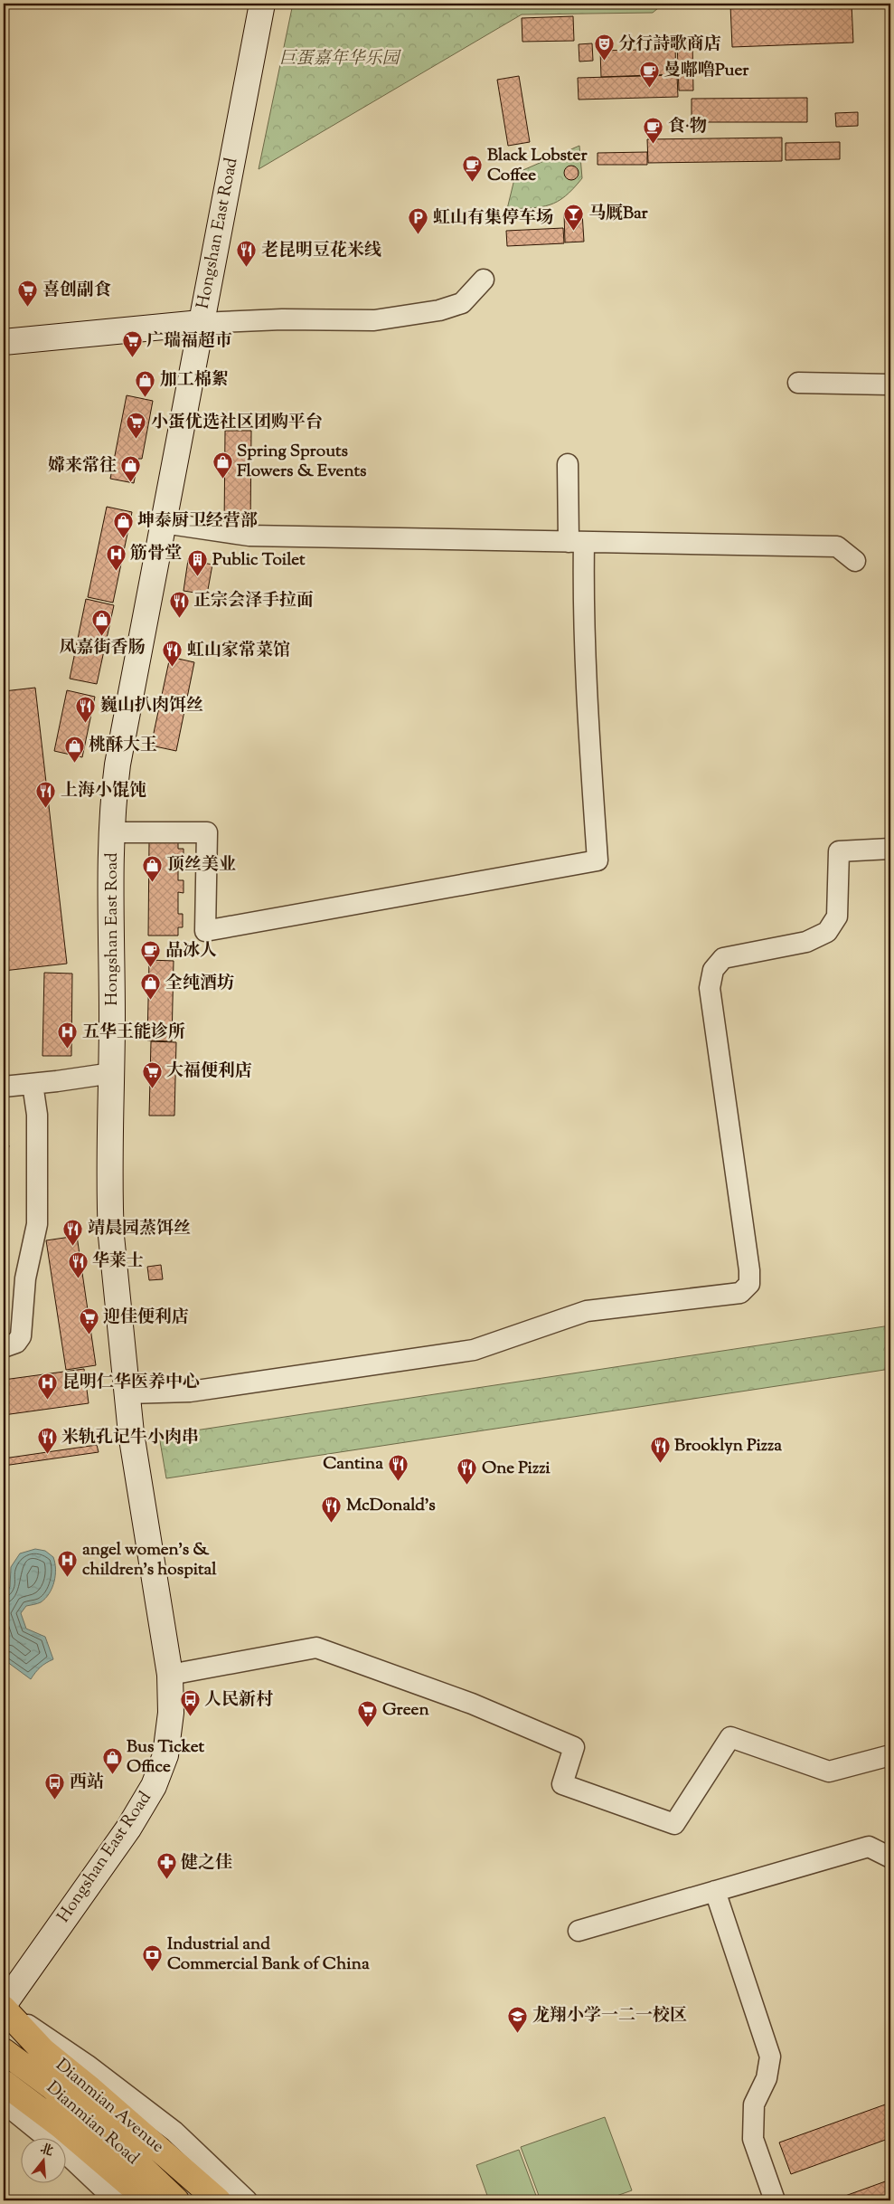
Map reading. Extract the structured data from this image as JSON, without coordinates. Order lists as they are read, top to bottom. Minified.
{"streets":{"main road":["Dianmian Avenue","Dianmian Road"],"street":["Hongshan East Road"]},"crossings":[["Hongshan East Road","Dianmian Avenue"]],"parks":["巨蛋嘉年华乐园"],"places":{"theatre":["分行詩歌商店"],"cafe":["曼嘟噜Puer","食·物","Black Lobster Coffee","品冰人"],"bar":["马厩Bar"],"parking":["虹山有集停车场"],"restaurant":["老昆明豆花米线","正宗会泽手拉面","虹山家常菜馆","巍山扒肉饵丝","上海小馄饨","靖晨园蒸饵丝","华莱士","米轨孔记牛小肉串","Brooklyn Pizza","Cantina","One Pizzi","McDonald's"],"supermarket":["喜创副食","广瑞福超市","小蛋优选社区团购平台","大福便利店","迎佳便利店","Green"],"shop":["加工棉絮","Spring Sprouts Flowers & Events","嫦来常往","坤泰厨卫经营部","凤嘉街香肠","桃酥大王","顶丝美业","全纯酒坊","Bus Ticket Office"],"hospital":["筋骨堂","五华王能诊所","昆明仁华医养中心","angel women's & children's hospital"],"building":["Public Toilet"],"bus stop":["人民新村","西站"],"pharmacy":["健之佳"],"bank":["Industrial and Commercial Bank of China"],"school or university":["龙翔小学一二一校区"]},"north":"top"}
